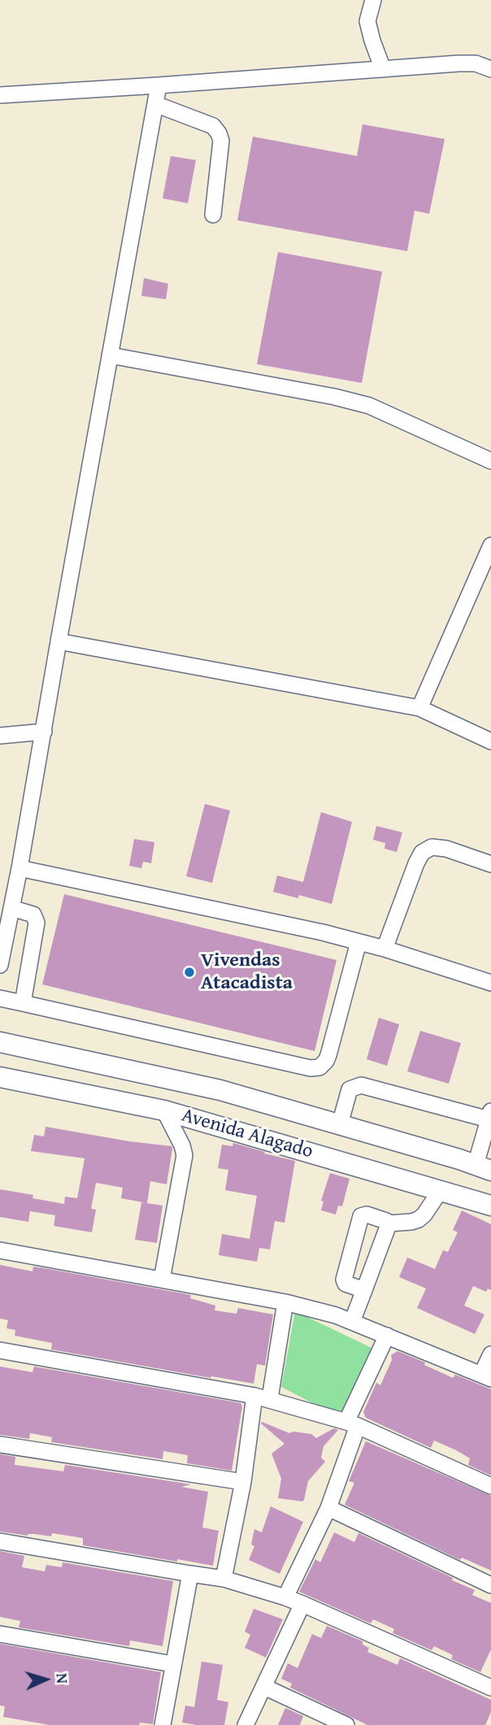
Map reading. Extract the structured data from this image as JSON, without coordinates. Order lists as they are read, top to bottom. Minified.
{"streets":{"main road":["Avenida Alagado"]},"places":["Vivendas Atacadista"],"north":"right"}
